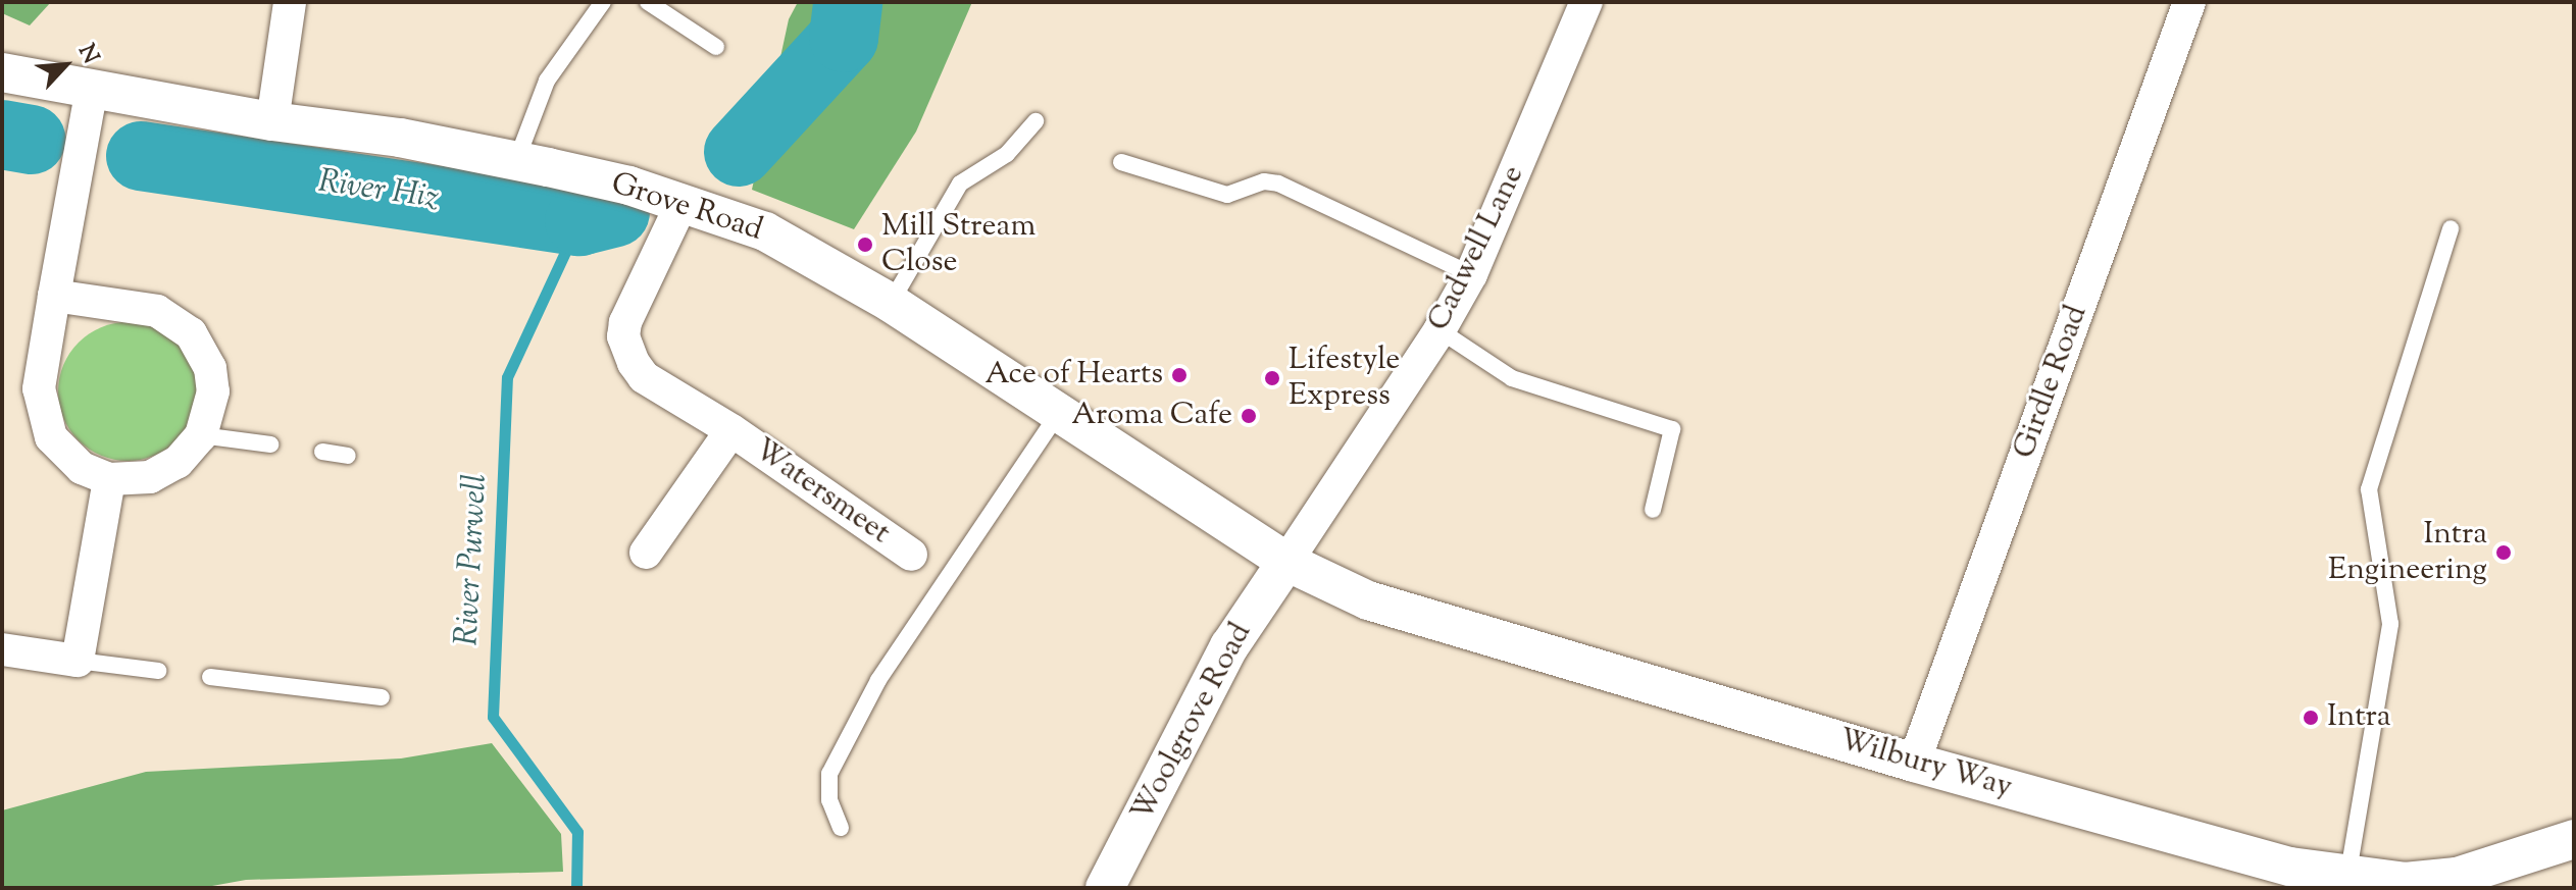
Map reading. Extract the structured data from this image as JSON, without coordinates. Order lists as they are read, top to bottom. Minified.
{"streets":{"street":["Grove Road","Cadwell Lane","Girdle Road","Watersmeet","Woolgrove Road","Wilbury Way"]},"crossings":[["Grove Road","Cadwell Lane"],["Grove Road","Watersmeet"],["Grove Road","Woolgrove Road"],["Grove Road","Wilbury Way"],["Cadwell Lane","Woolgrove Road"],["Cadwell Lane","Wilbury Way"],["Girdle Road","Wilbury Way"],["Woolgrove Road","Wilbury Way"]],"water":["River Hiz","River Purwell"],"places":["Mill Stream Close","Ace of Hearts","Lifestyle Express","Aroma Cafe","Intra Engineering","Intra"],"north":"top right"}
